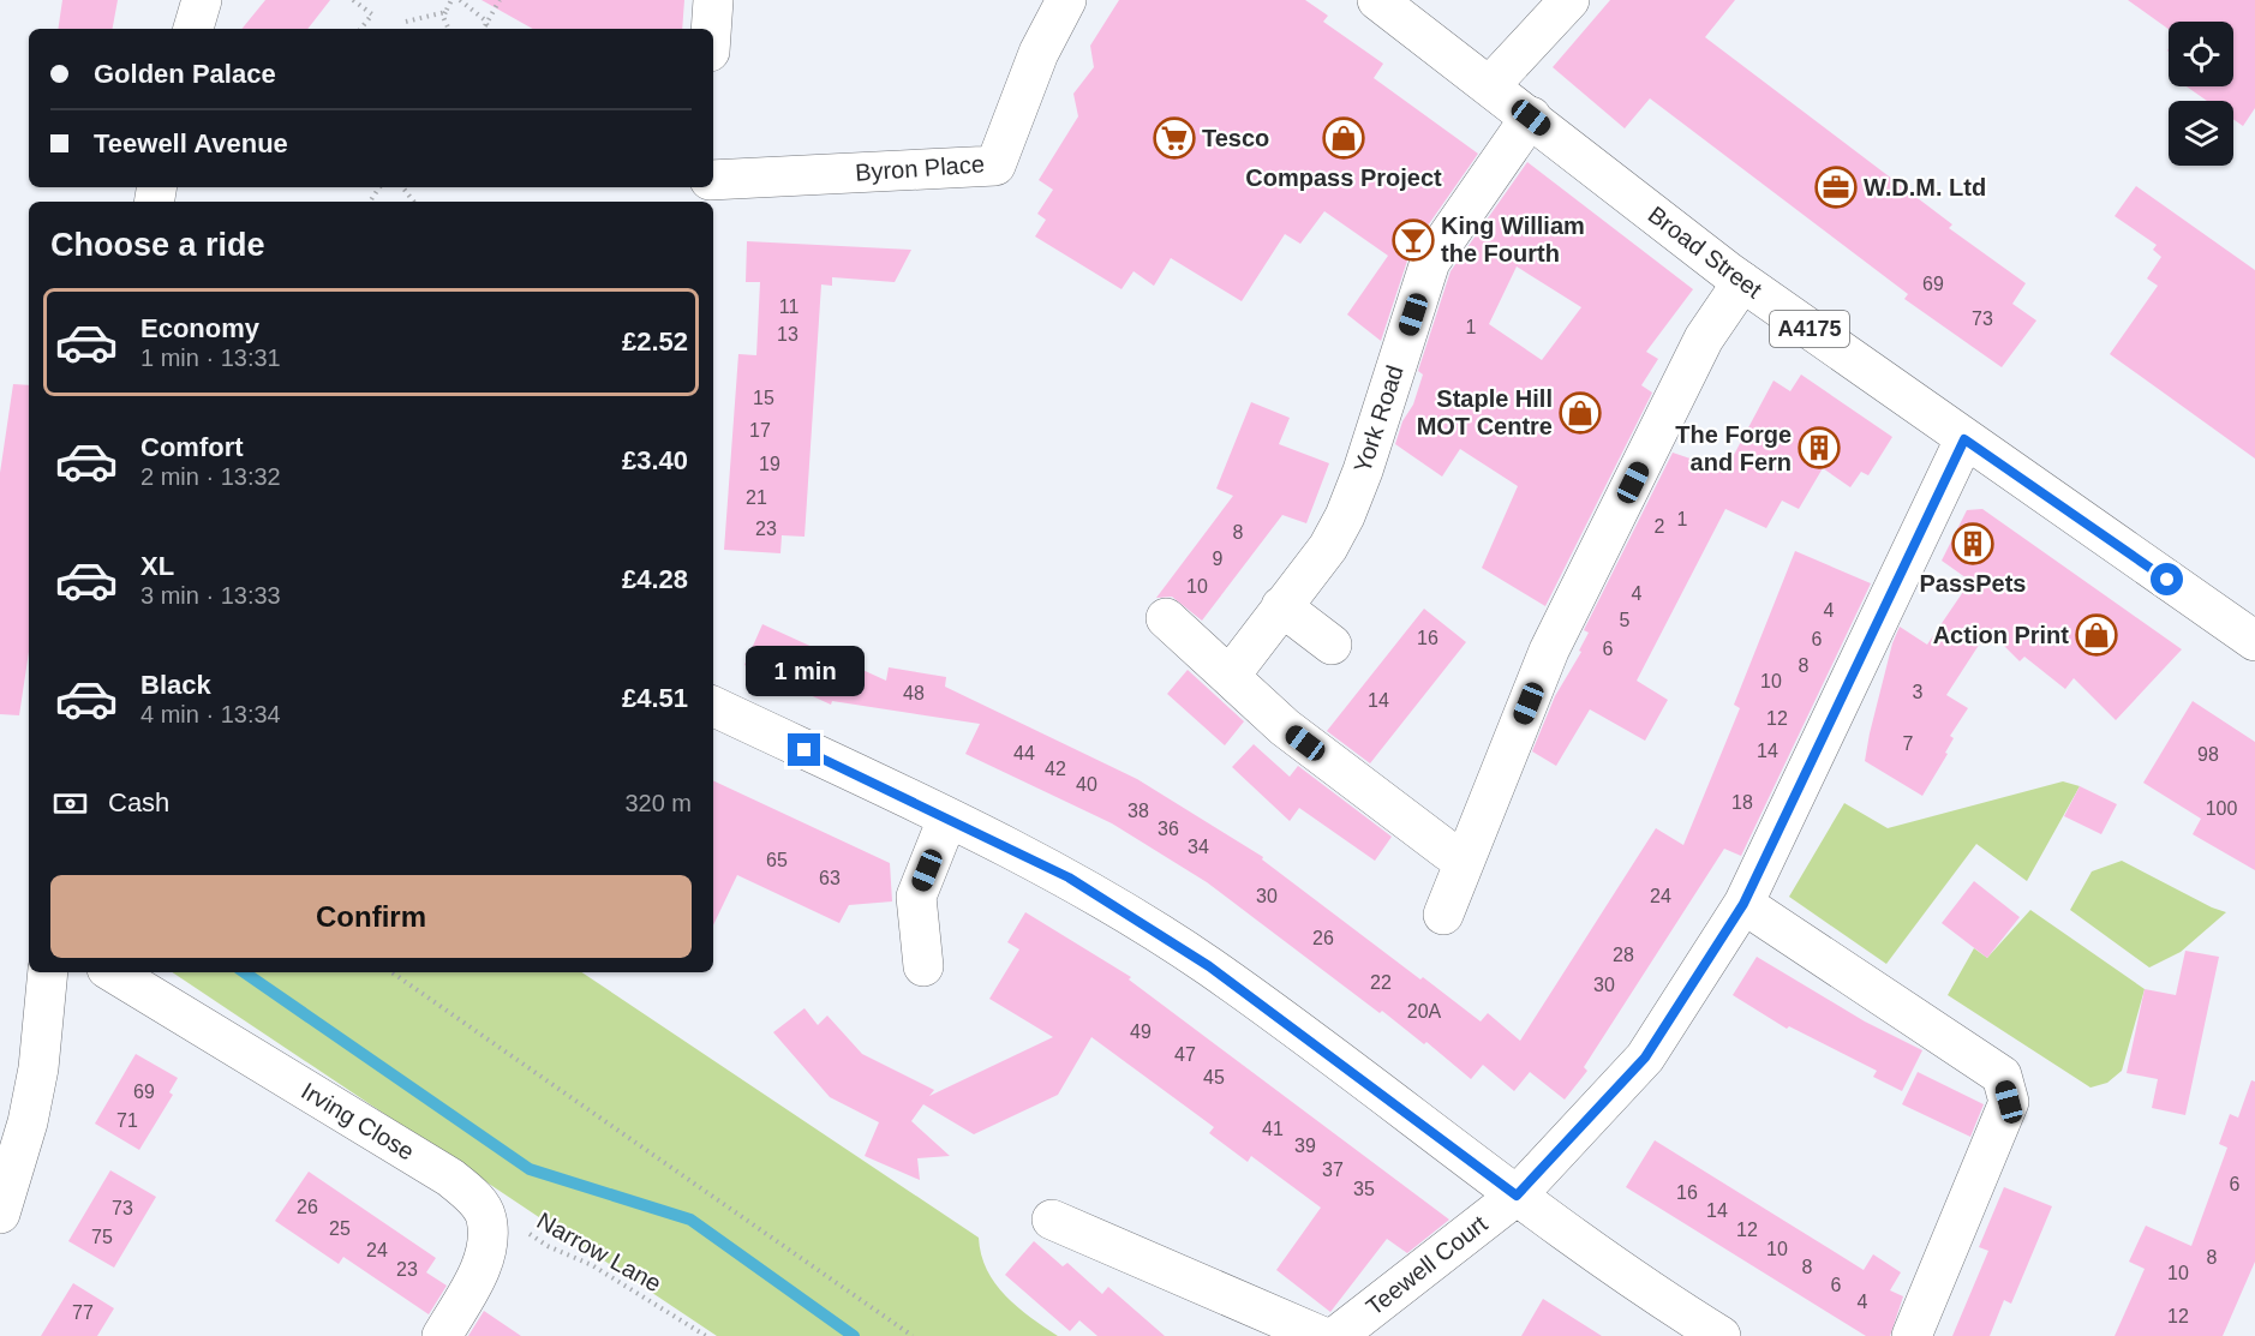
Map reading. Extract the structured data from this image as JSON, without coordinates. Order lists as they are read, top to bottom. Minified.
{"streets":{"street":["Byron Place","Broad Street","A4175","York Road","Irving Close","Teewell Court"],"path":["Narrow Lane"]},"crossings":[["Broad Street","York Road"],["Broad Street","Teewell Court"],["Irving Close","Narrow Lane"]],"places":{"supermarket":["Tesco"],"shop":["Compass Project","Staple Hill MOT Centre","Action Print"],"office":["W.D.M. Ltd"],"bar":["King William the Fourth"],"building":["The Forge and Fern","PassPets"]},"house_numbers":["69","11","73","1","13","15","17","19","21","1","2","23","8","9","10","4","4","5","16","6","6","8","10","3","48","14","12","7","14","44","98","42","40","18","100","38","36","34","65","63","30","24","26","28","22","30","20A","49","47","45","69","71","41","39","37","6","35","16","26","73","14","25","12","75","10","24","8","8","23","10","6","4","77","12"],"page":{"banner":["Golden Palace","Teewell Avenue"],"heading":"Choose a ride","list":[{"name":"Economy","note":"1 min · 13:31","value":"£2.52"},{"name":"Comfort","note":"2 min · 13:32","value":"£3.40"},{"name":"XL","note":"3 min · 13:33","value":"£4.28"},{"name":"Black","note":"4 min · 13:34","value":"£4.51"}],"bubble":"1 min","pay":["Cash","320 m"],"buttons":"Confirm"}}
